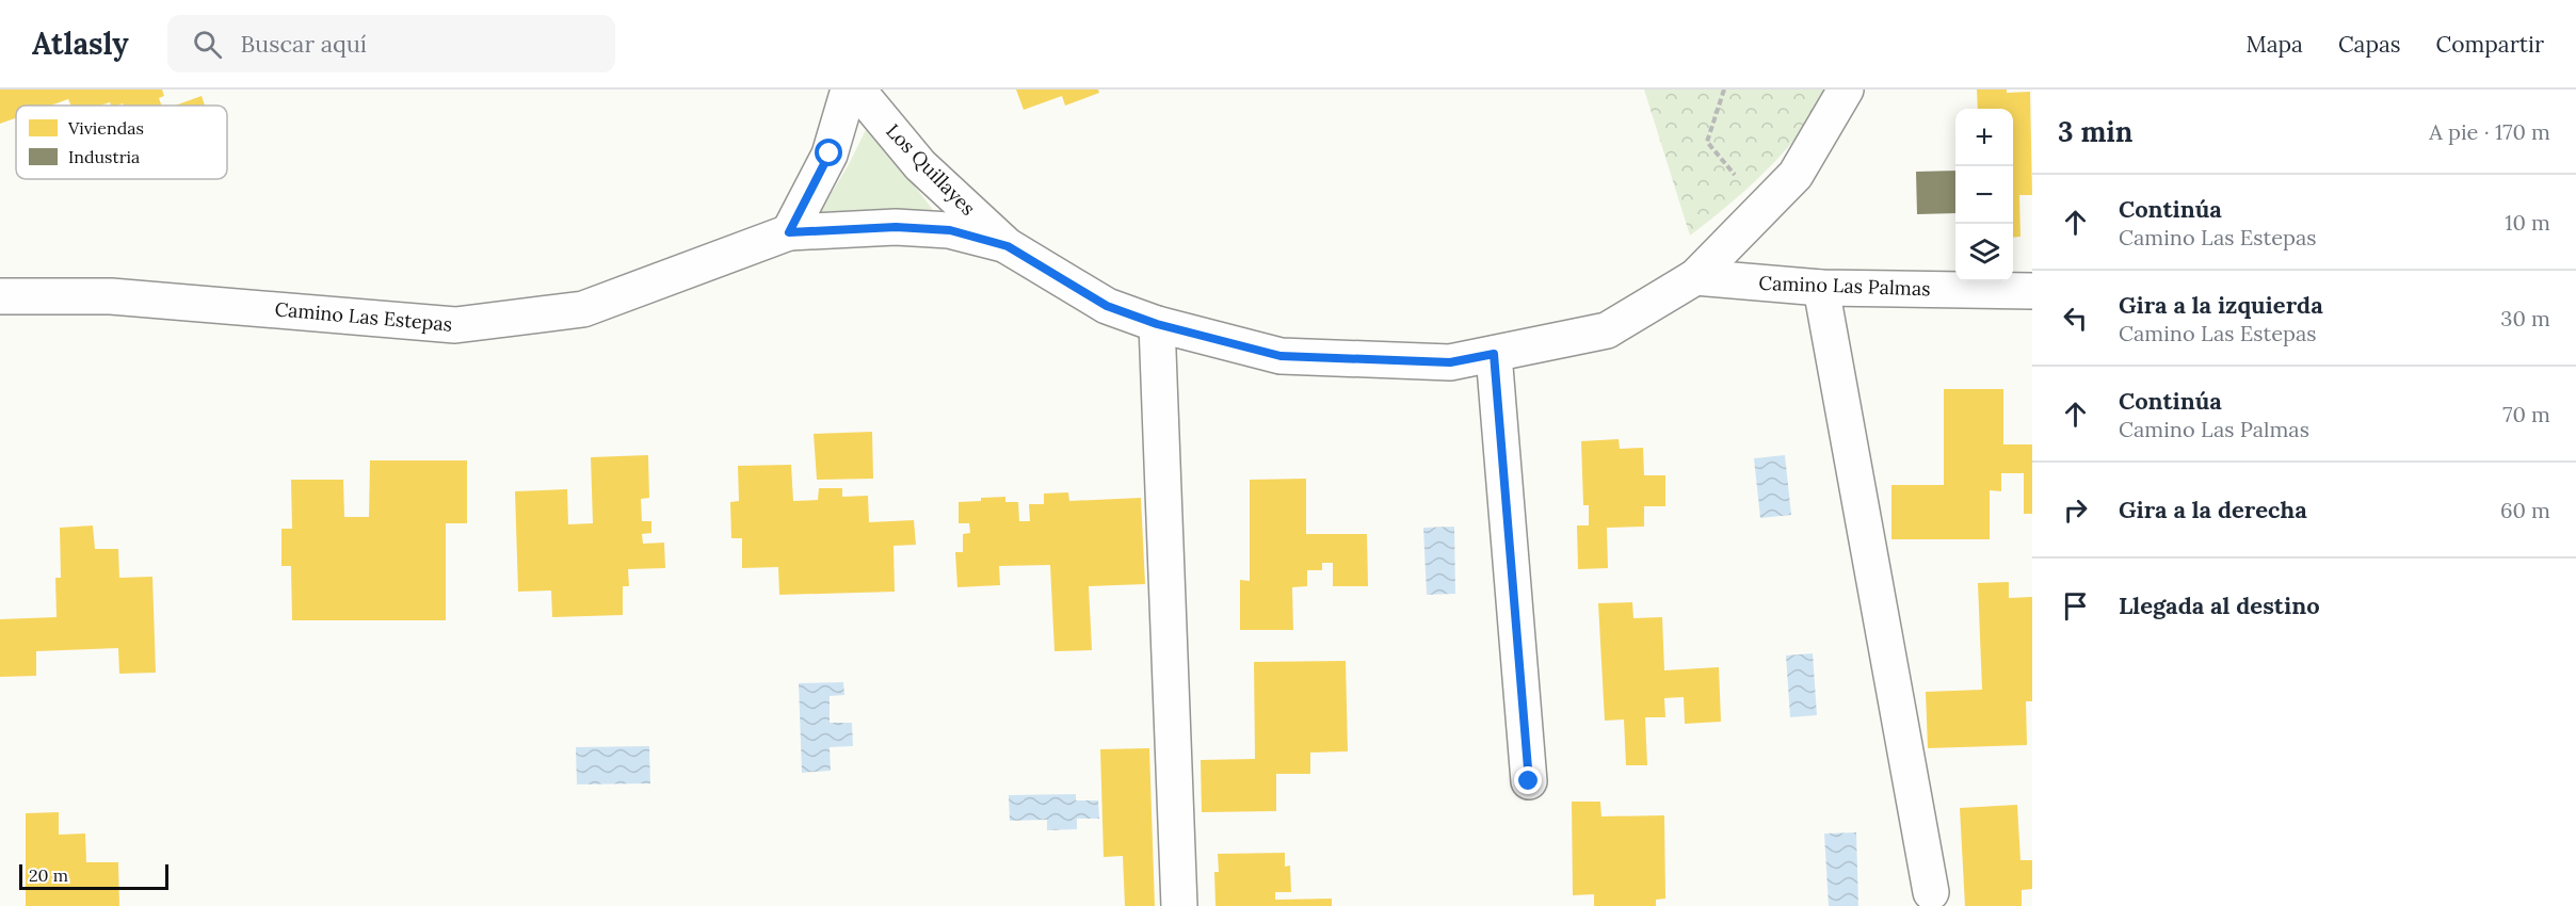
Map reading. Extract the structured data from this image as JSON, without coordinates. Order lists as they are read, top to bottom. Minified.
{"streets":{"street":["Los Quillayes","Camino Las Palmas","Camino Las Estepas"]},"crossings":[["Los Quillayes","Camino Las Estepas"]],"legend":["Viviendas","Industria"],"scale_bar":"20 m","page":{"header":"Atlasly","search":"Buscar aquí","nav":["Mapa","Capas","Compartir"],"heading":["3 min","A pie · 170 m"],"map_buttons":["+","−"],"list":[["Continúa","Camino Las Estepas","10 m"],["Gira a la izquierda","Camino Las Estepas","30 m"],["Continúa","Camino Las Palmas","70 m"],["Gira a la derecha","60 m"],"Llegada al destino"],"scale":"20 m"}}
